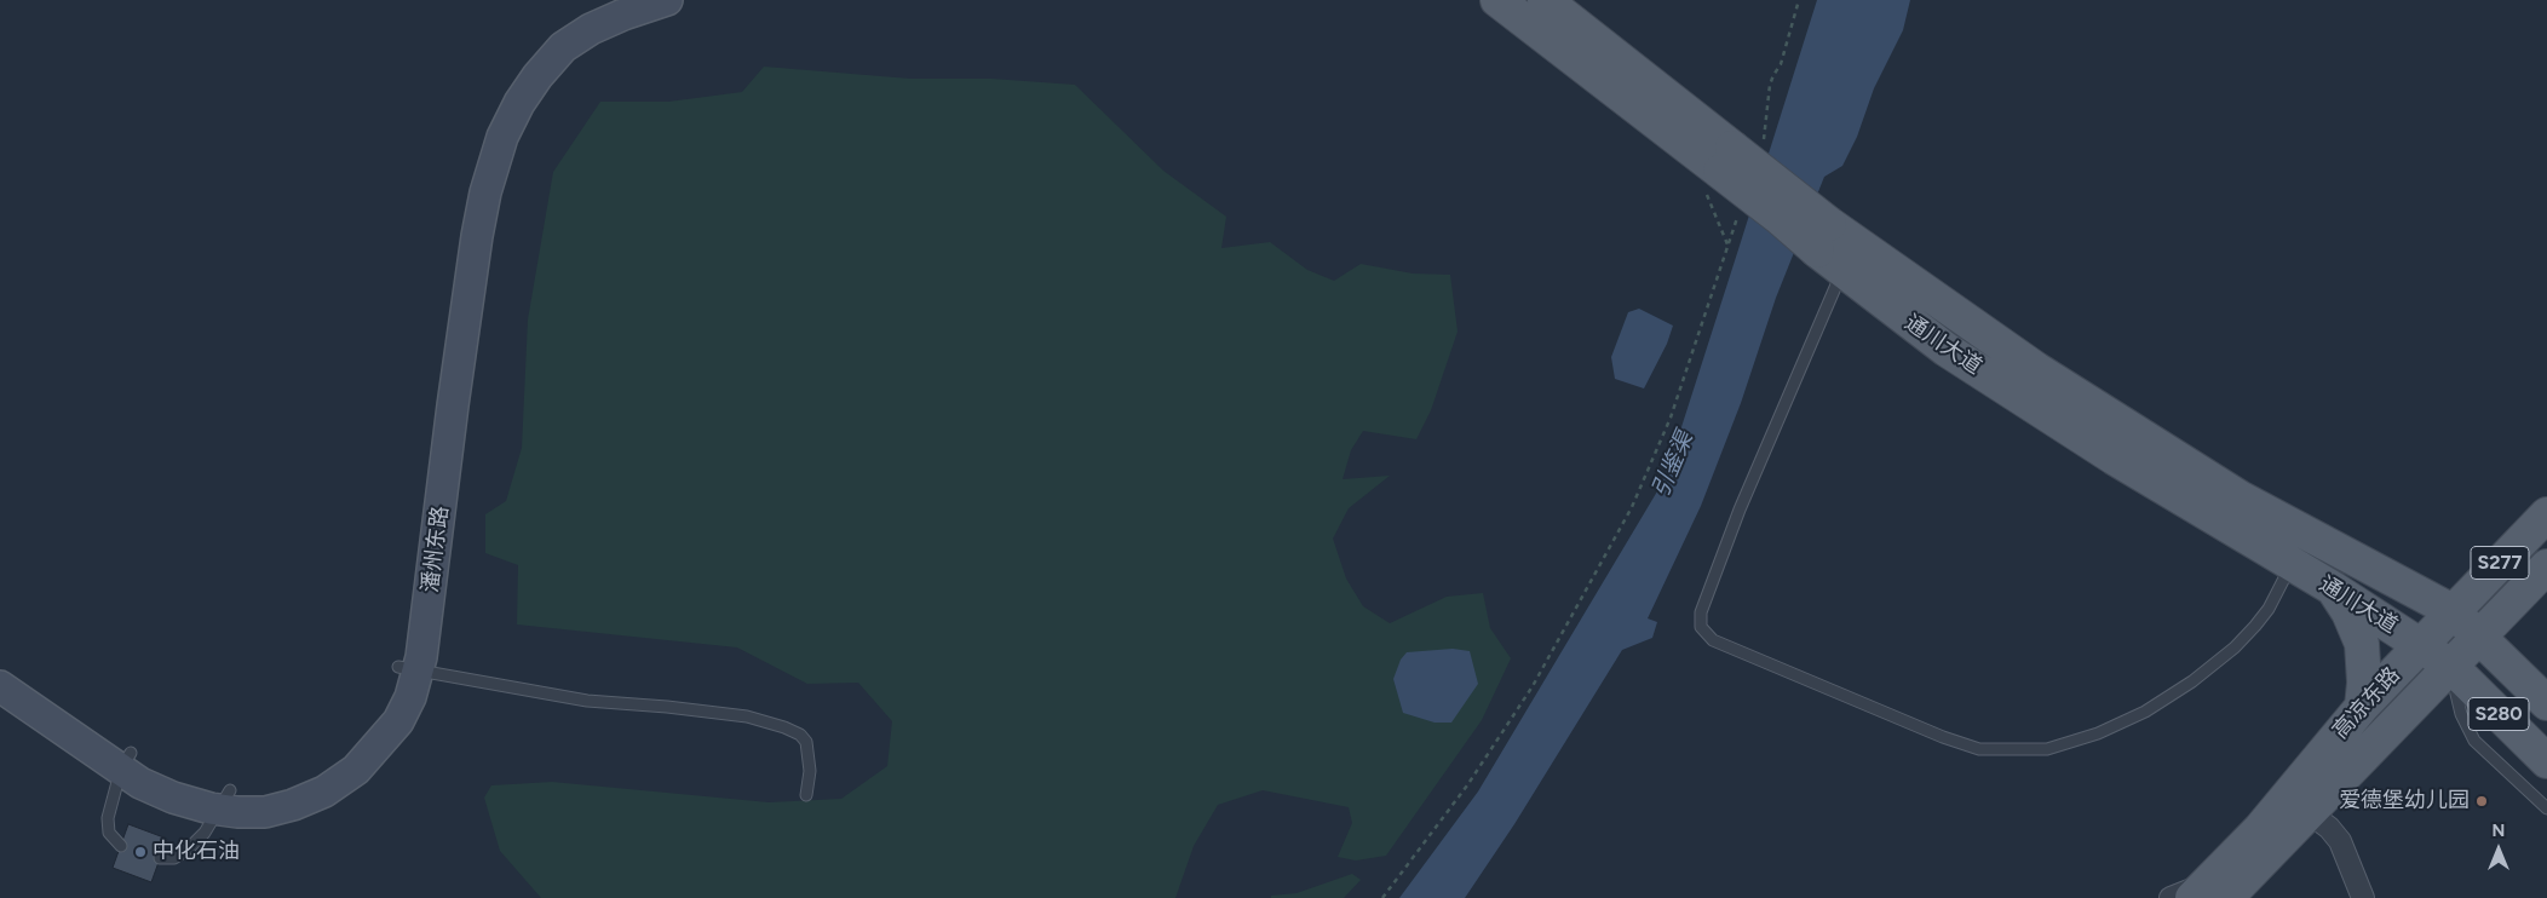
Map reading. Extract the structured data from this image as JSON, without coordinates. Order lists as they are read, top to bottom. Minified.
{"streets":{"main road":["通川大道","潘州东路","S277","高凉东路","S280"]},"crossings":[["通川大道","高凉东路"],["通川大道","S280"],["高凉东路","S280"]],"water":["引鉴渠"],"places":["爱德堡幼儿园","中化石油"],"north":"top"}
